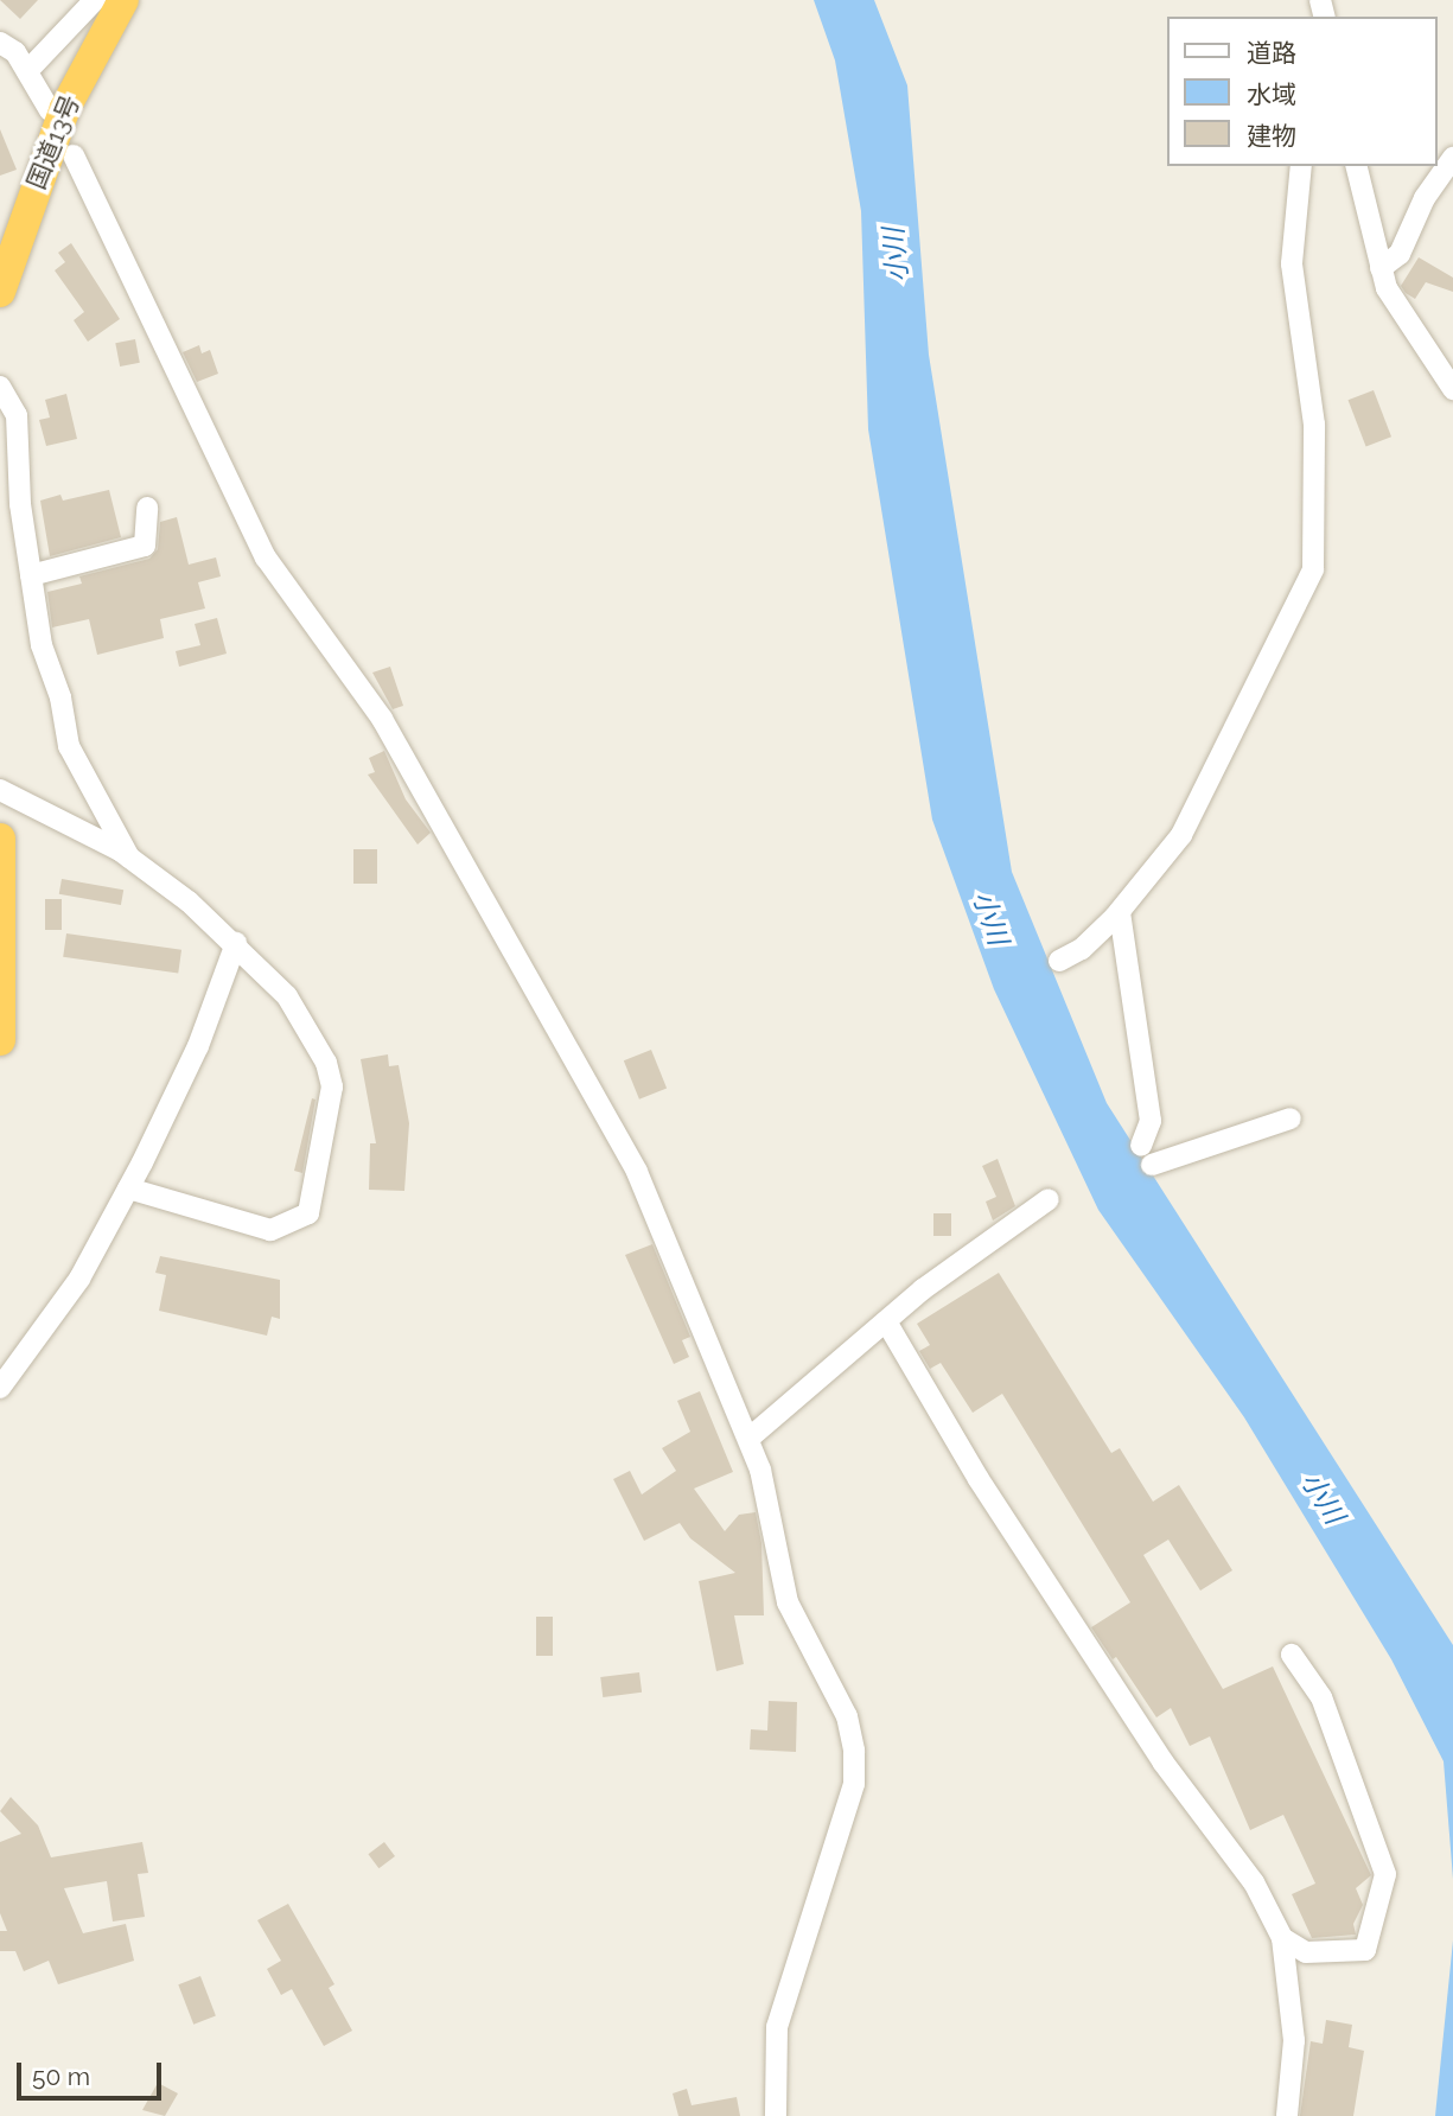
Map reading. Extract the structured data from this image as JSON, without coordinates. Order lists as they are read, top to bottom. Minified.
{"streets":{"highway":["国道13号"]},"water":["小川"],"legend":["道路","水域","建物"],"scale_bar":"50 m"}
